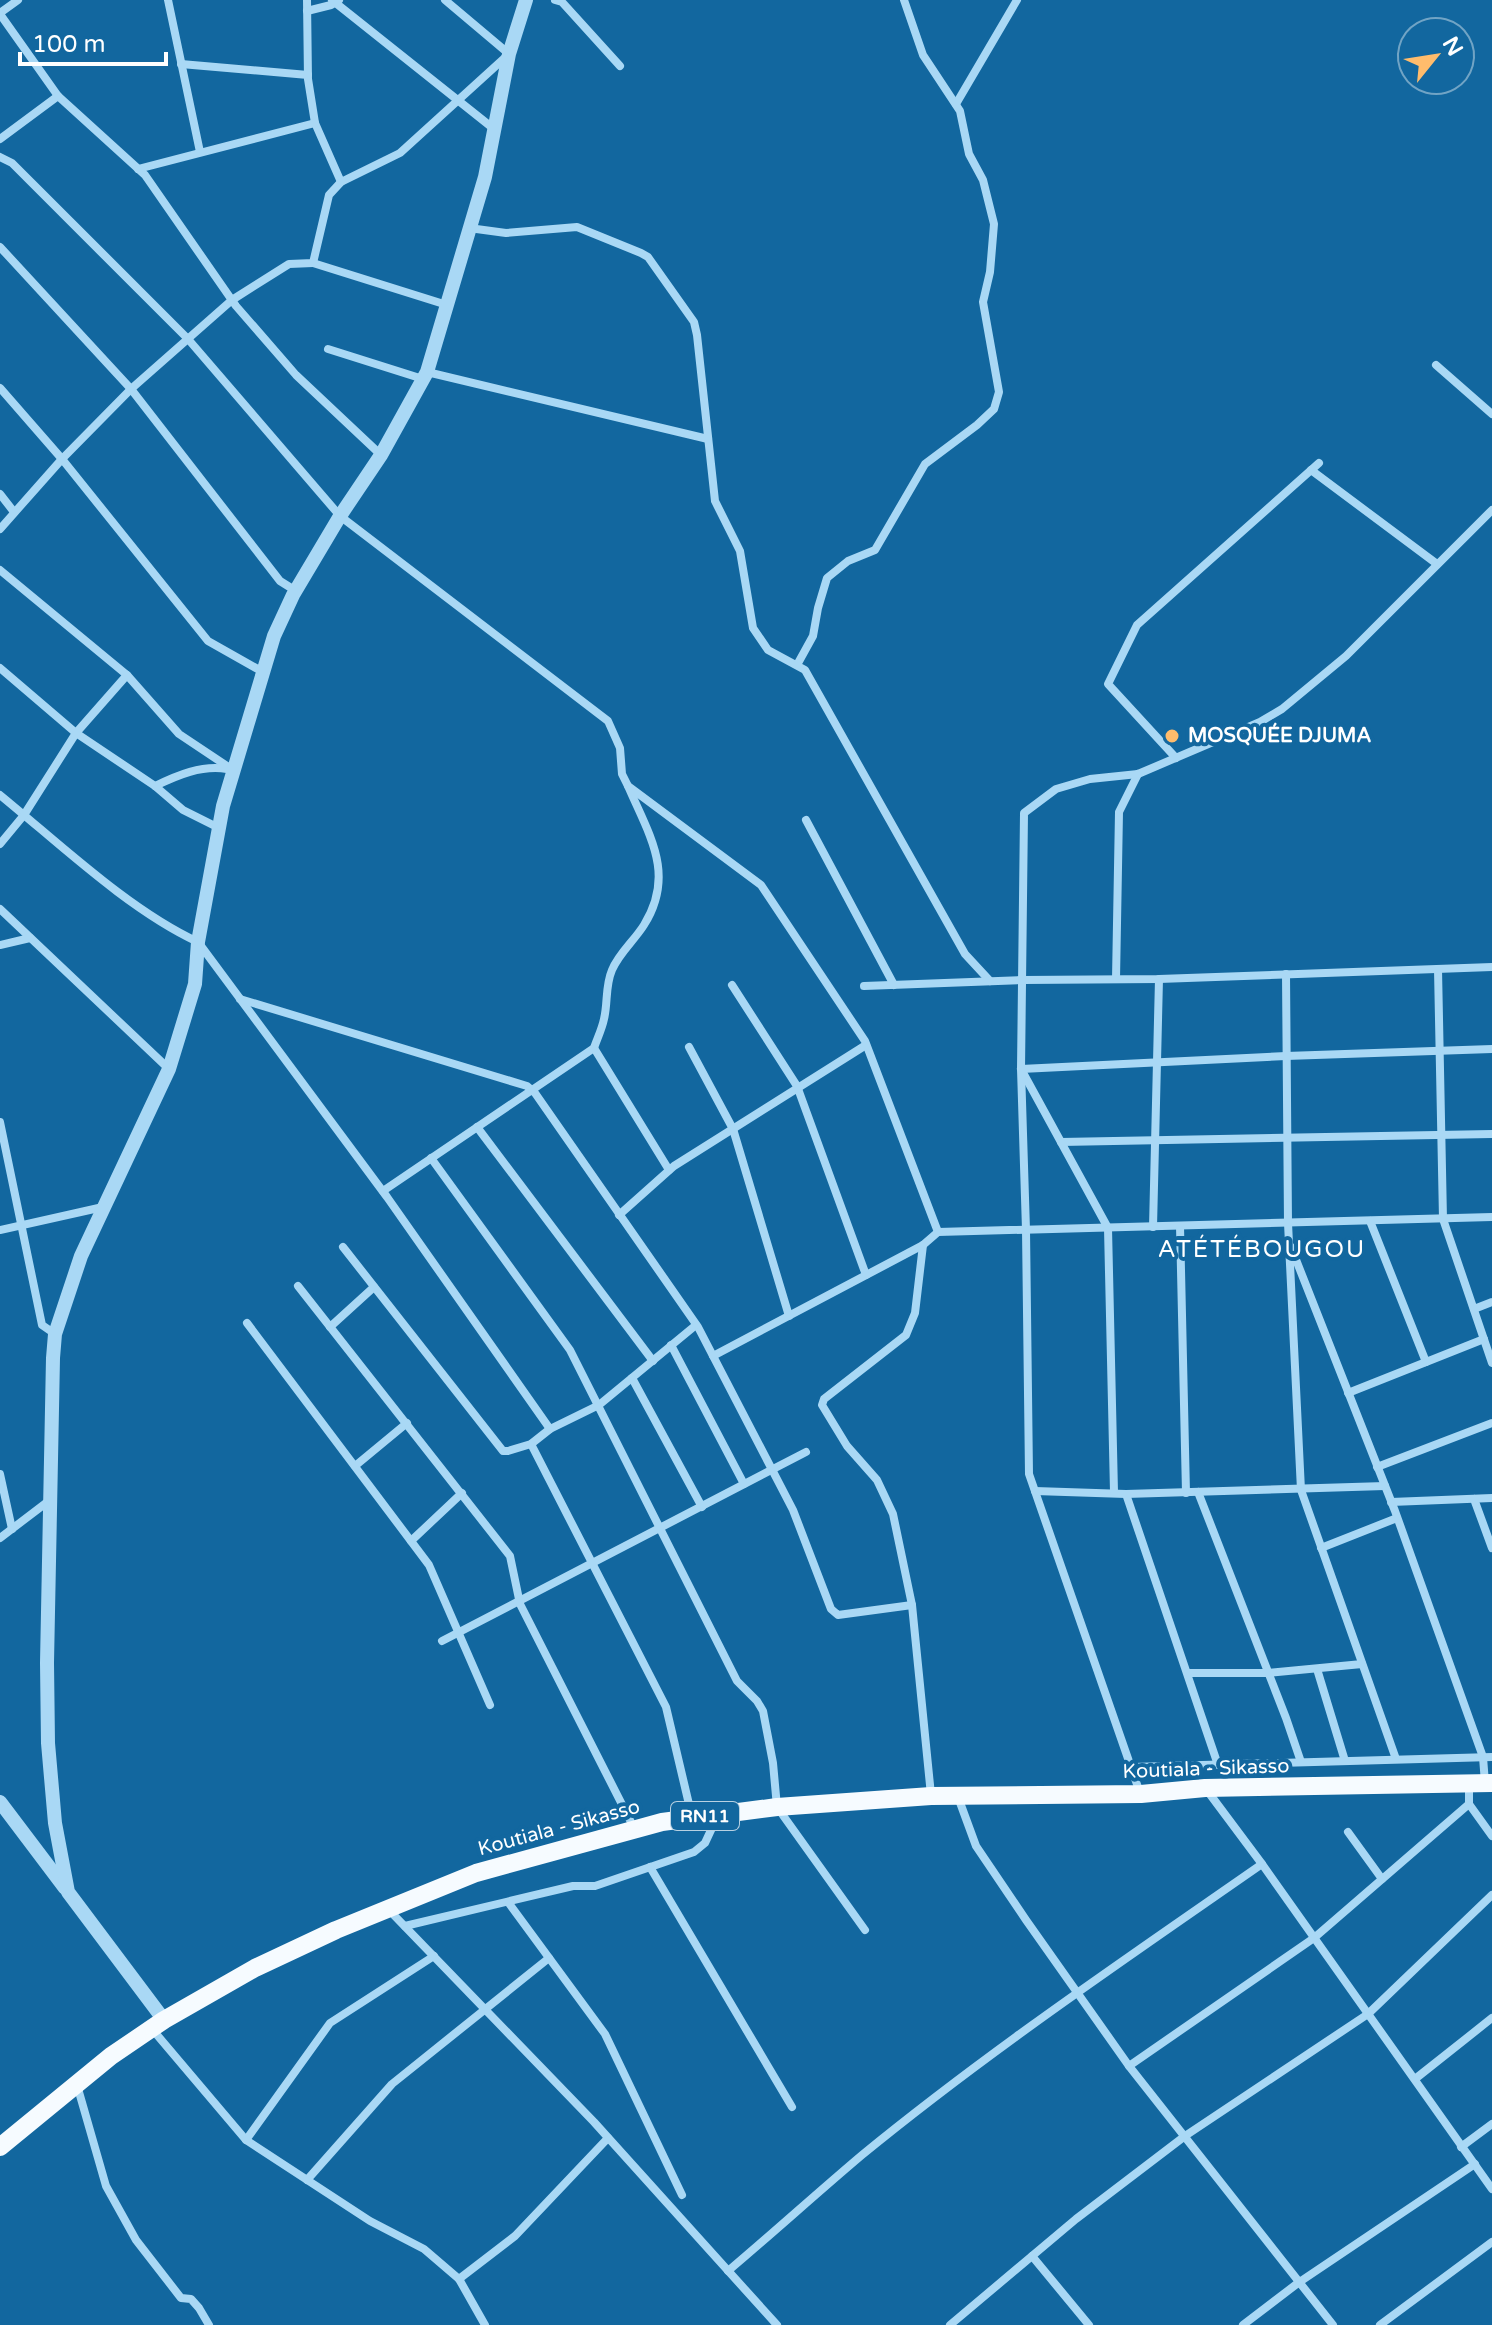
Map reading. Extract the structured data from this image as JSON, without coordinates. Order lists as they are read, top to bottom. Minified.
{"streets":{"main road":["Koutiala - Sikasso","RN11"]},"districts":["ATÉTÉBOUGOU"],"places":["MOSQUÉE DJUMA"],"scale_bar":"100 m","north":"top right"}
